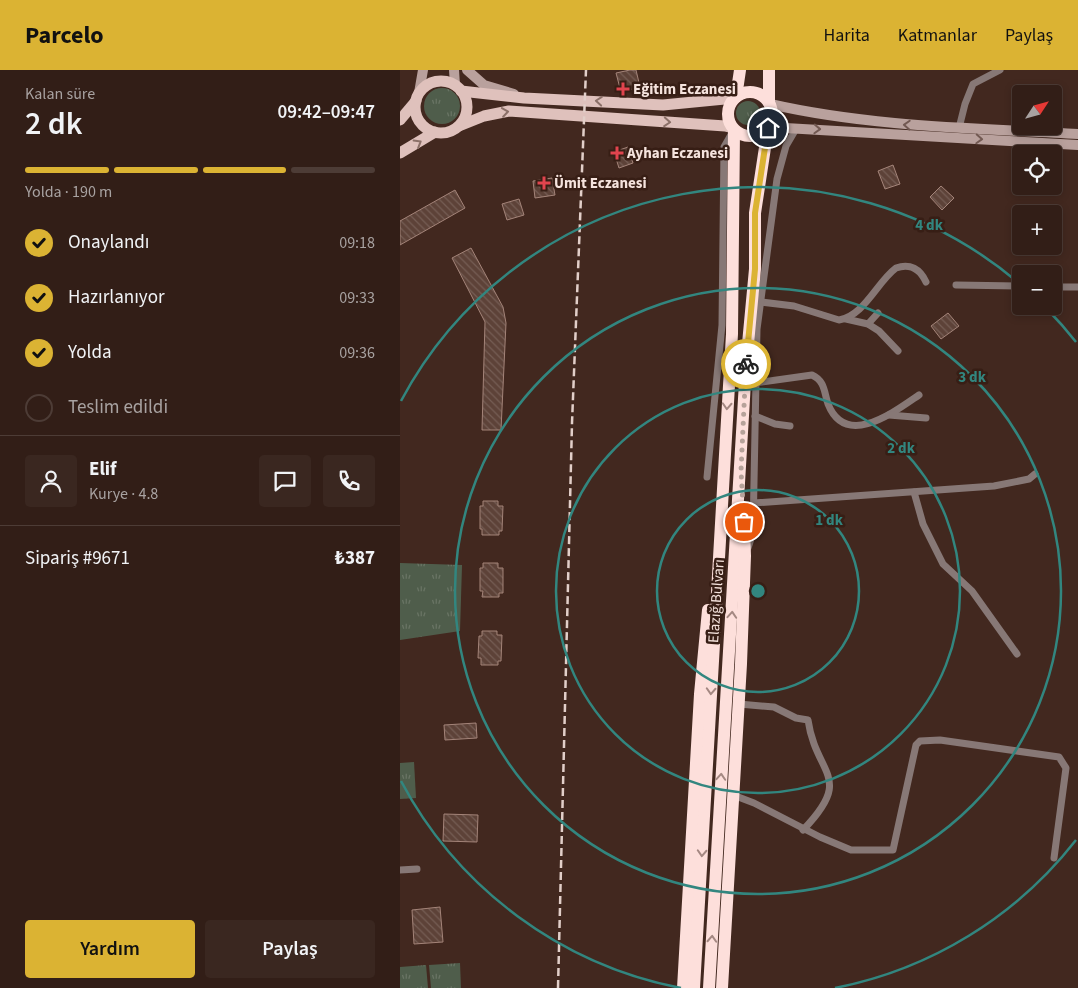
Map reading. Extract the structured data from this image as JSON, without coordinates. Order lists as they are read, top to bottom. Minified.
{"streets":{"highway":["Elazığ Bulvarı"]},"places":{"health":["Eğitim Eczanesi","Ayhan Eczanesi","Ümit Eczanesi"]},"north":"top right","page":{"header":"Parcelo","nav":["Harita","Katmanlar","Paylaş"],"heading":["2 dk","Kalan süre","09:42–09:47"],"panel":["Elif","Kurye · 4.8","Sipariş #9671","₺387"],"map_buttons":["+","−"],"bar":"Yolda · 190 m","list":[["Onaylandı","09:18"],["Hazırlanıyor","09:33"],["Yolda","09:36"],"Teslim edildi"],"buttons":["Yardım","Paylaş"]},"rings":["4 dk","3 dk","2 dk","1 dk"]}
